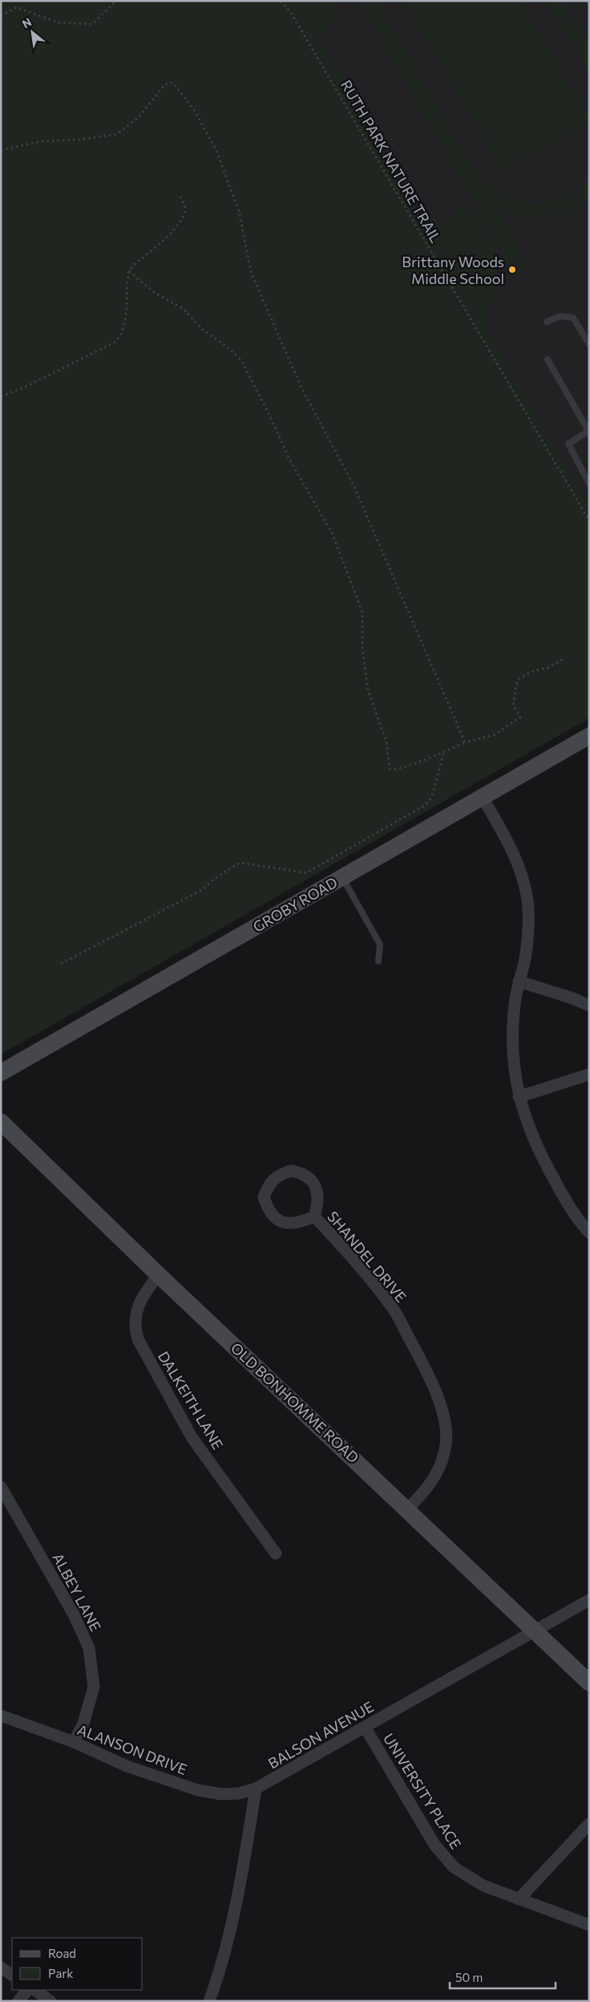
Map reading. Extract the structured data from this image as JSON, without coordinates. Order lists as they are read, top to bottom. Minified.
{"streets":{"street":["GROBY ROAD","SHANDEL DRIVE","DALKEITH LANE","OLD BONHOMME ROAD","ALBEY LANE","BALSON AVENUE","ALANSON DRIVE","UNIVERSITY PLACE"],"path":["RUTH PARK NATURE TRAIL"]},"crossings":[["SHANDEL DRIVE","OLD BONHOMME ROAD"],["DALKEITH LANE","OLD BONHOMME ROAD"],["OLD BONHOMME ROAD","BALSON AVENUE"],["ALBEY LANE","ALANSON DRIVE"],["BALSON AVENUE","ALANSON DRIVE"],["BALSON AVENUE","UNIVERSITY PLACE"]],"places":["Brittany Woods Middle School"],"legend":["Road","Park"],"scale_bar":"50 m","north":"top left"}
